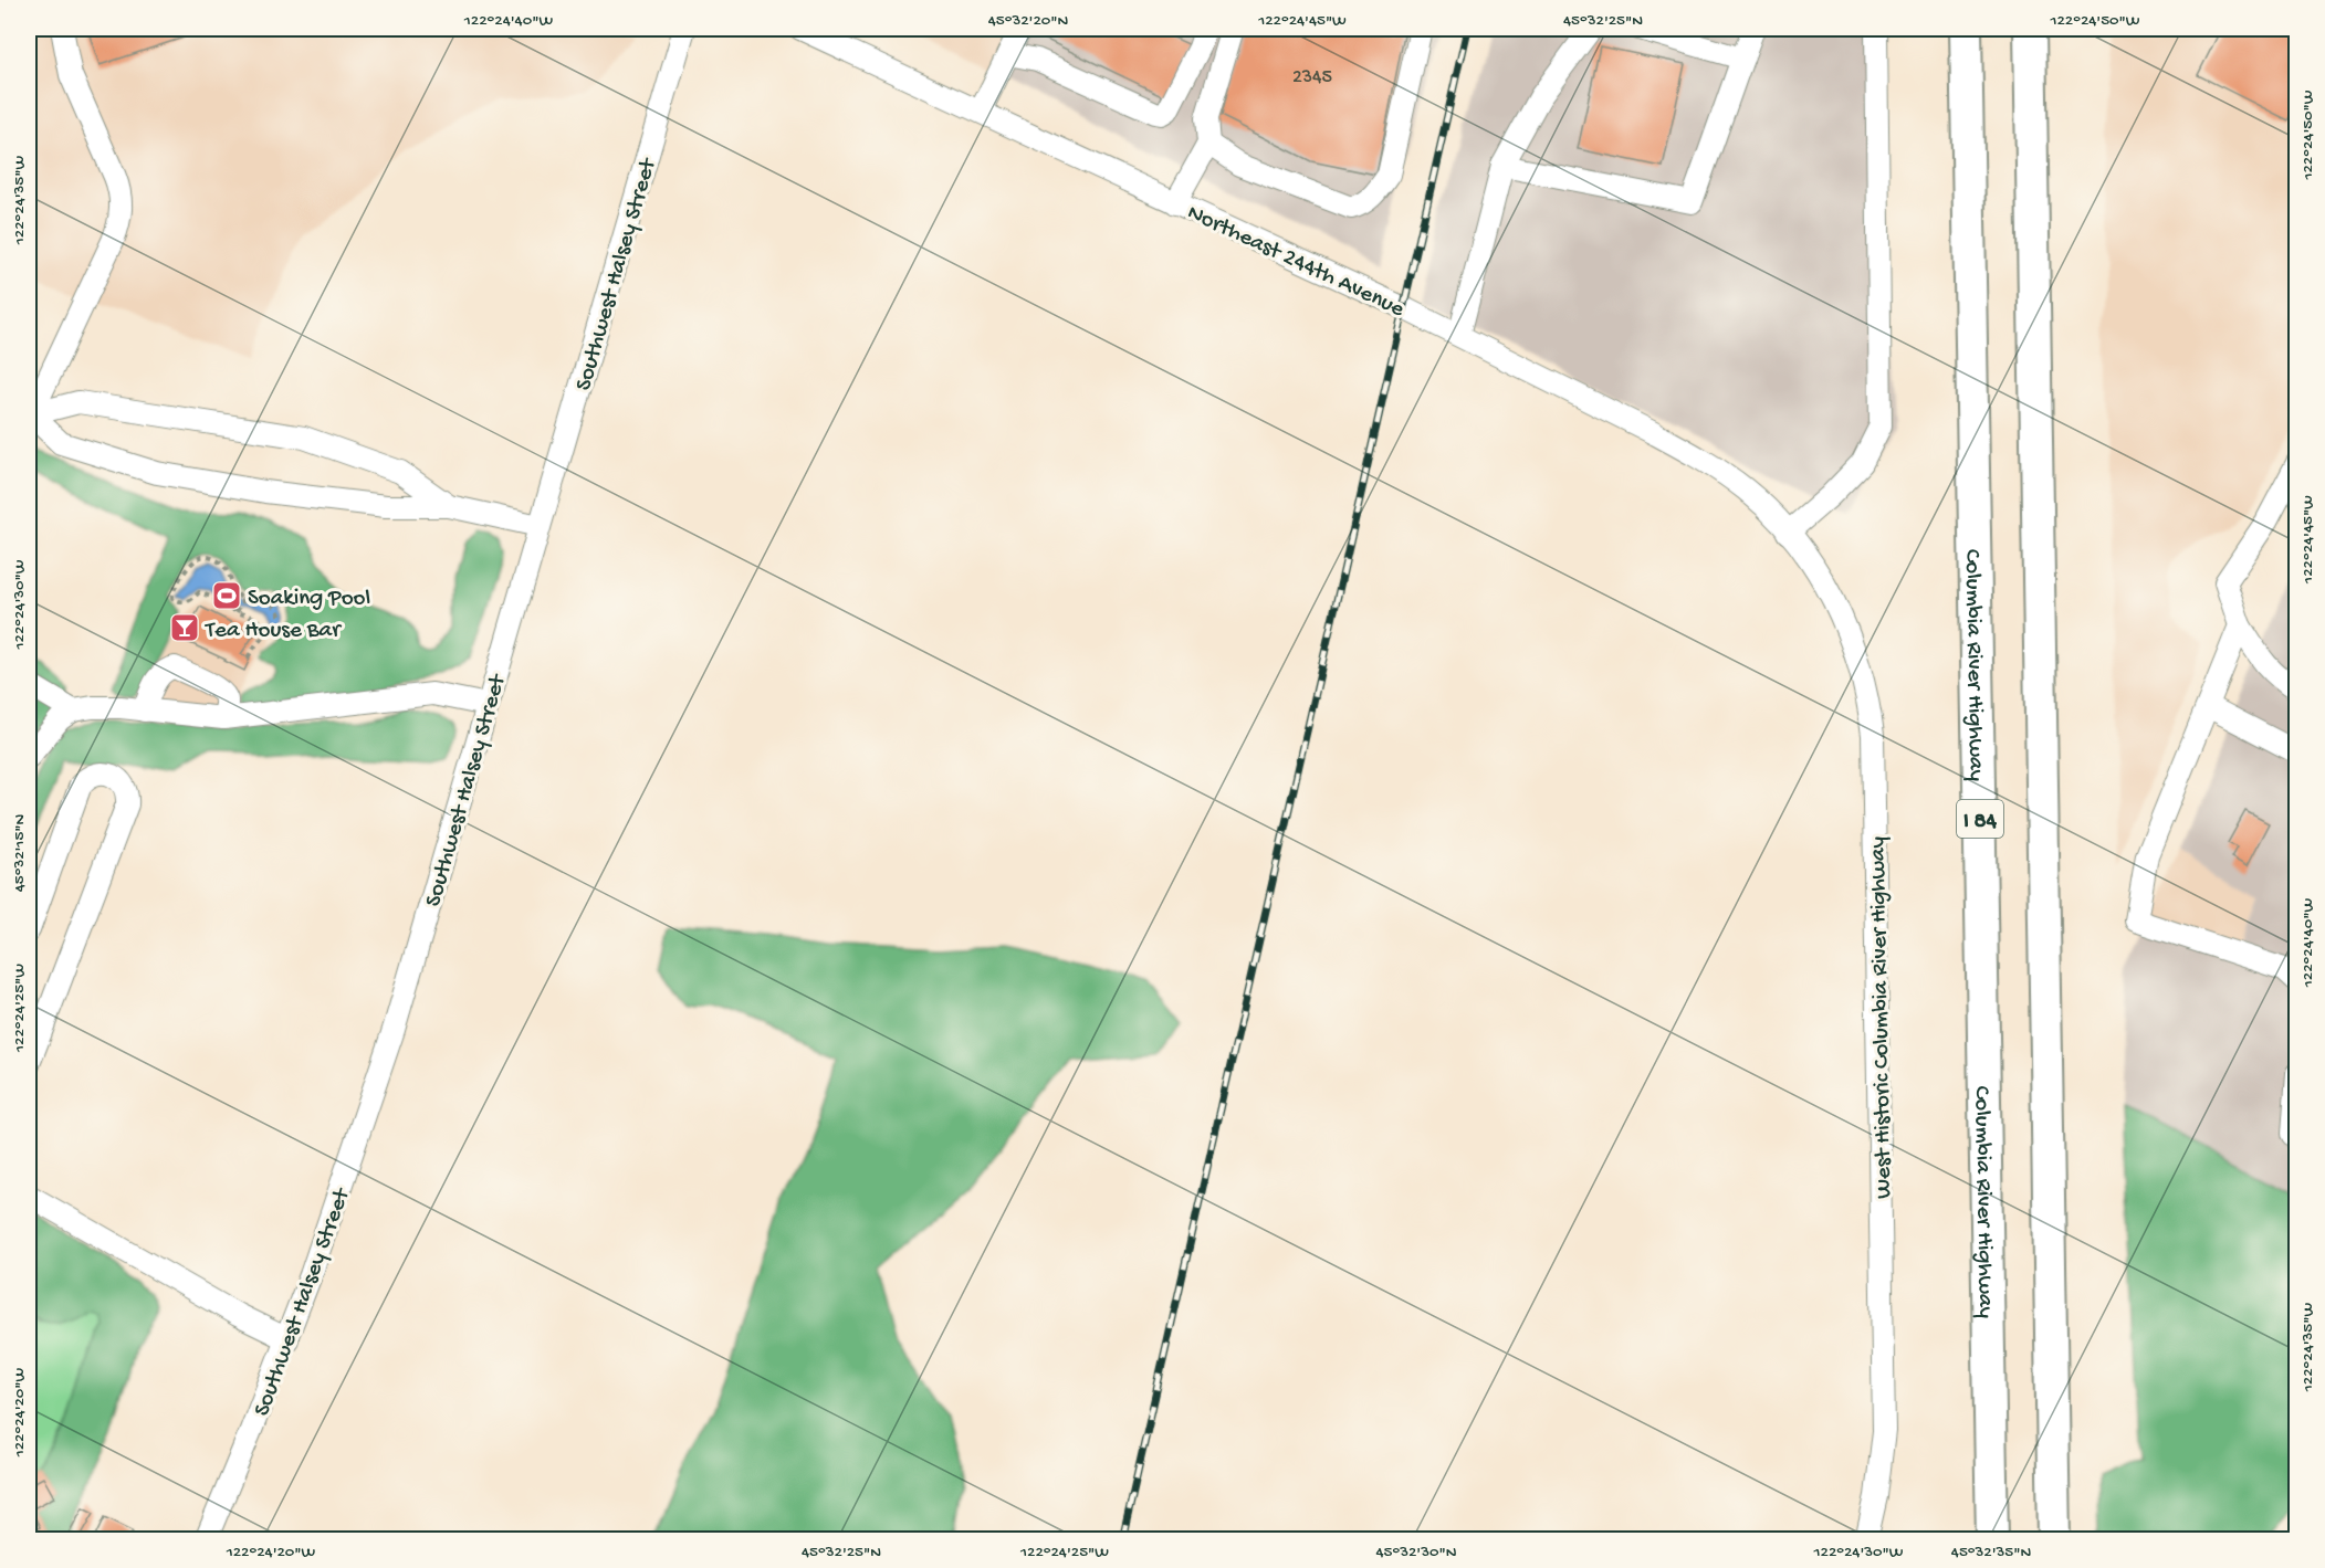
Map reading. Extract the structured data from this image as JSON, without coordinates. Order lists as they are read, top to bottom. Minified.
{"streets":{"highway":["Columbia River Highway","I 84"],"street":["Northeast 244th Avenue","Southwest Halsey Street","West Historic Columbia River Highway"]},"crossings":[["Northeast 244th Avenue","West Historic Columbia River Highway"]],"places":{"sports":["Soaking Pool"],"bar":["Tea House Bar"]},"house_numbers":["2345"],"coordinates":["122°24'40\"W","45°32'20\"N","122°24'45\"W","45°32'25\"N","122°24'50\"W","122°24'35\"W","122°24'30\"W","45°32'15\"N","122°24'25\"W","122°24'20\"W","45°32'30\"N","45°32'35\"N"]}
